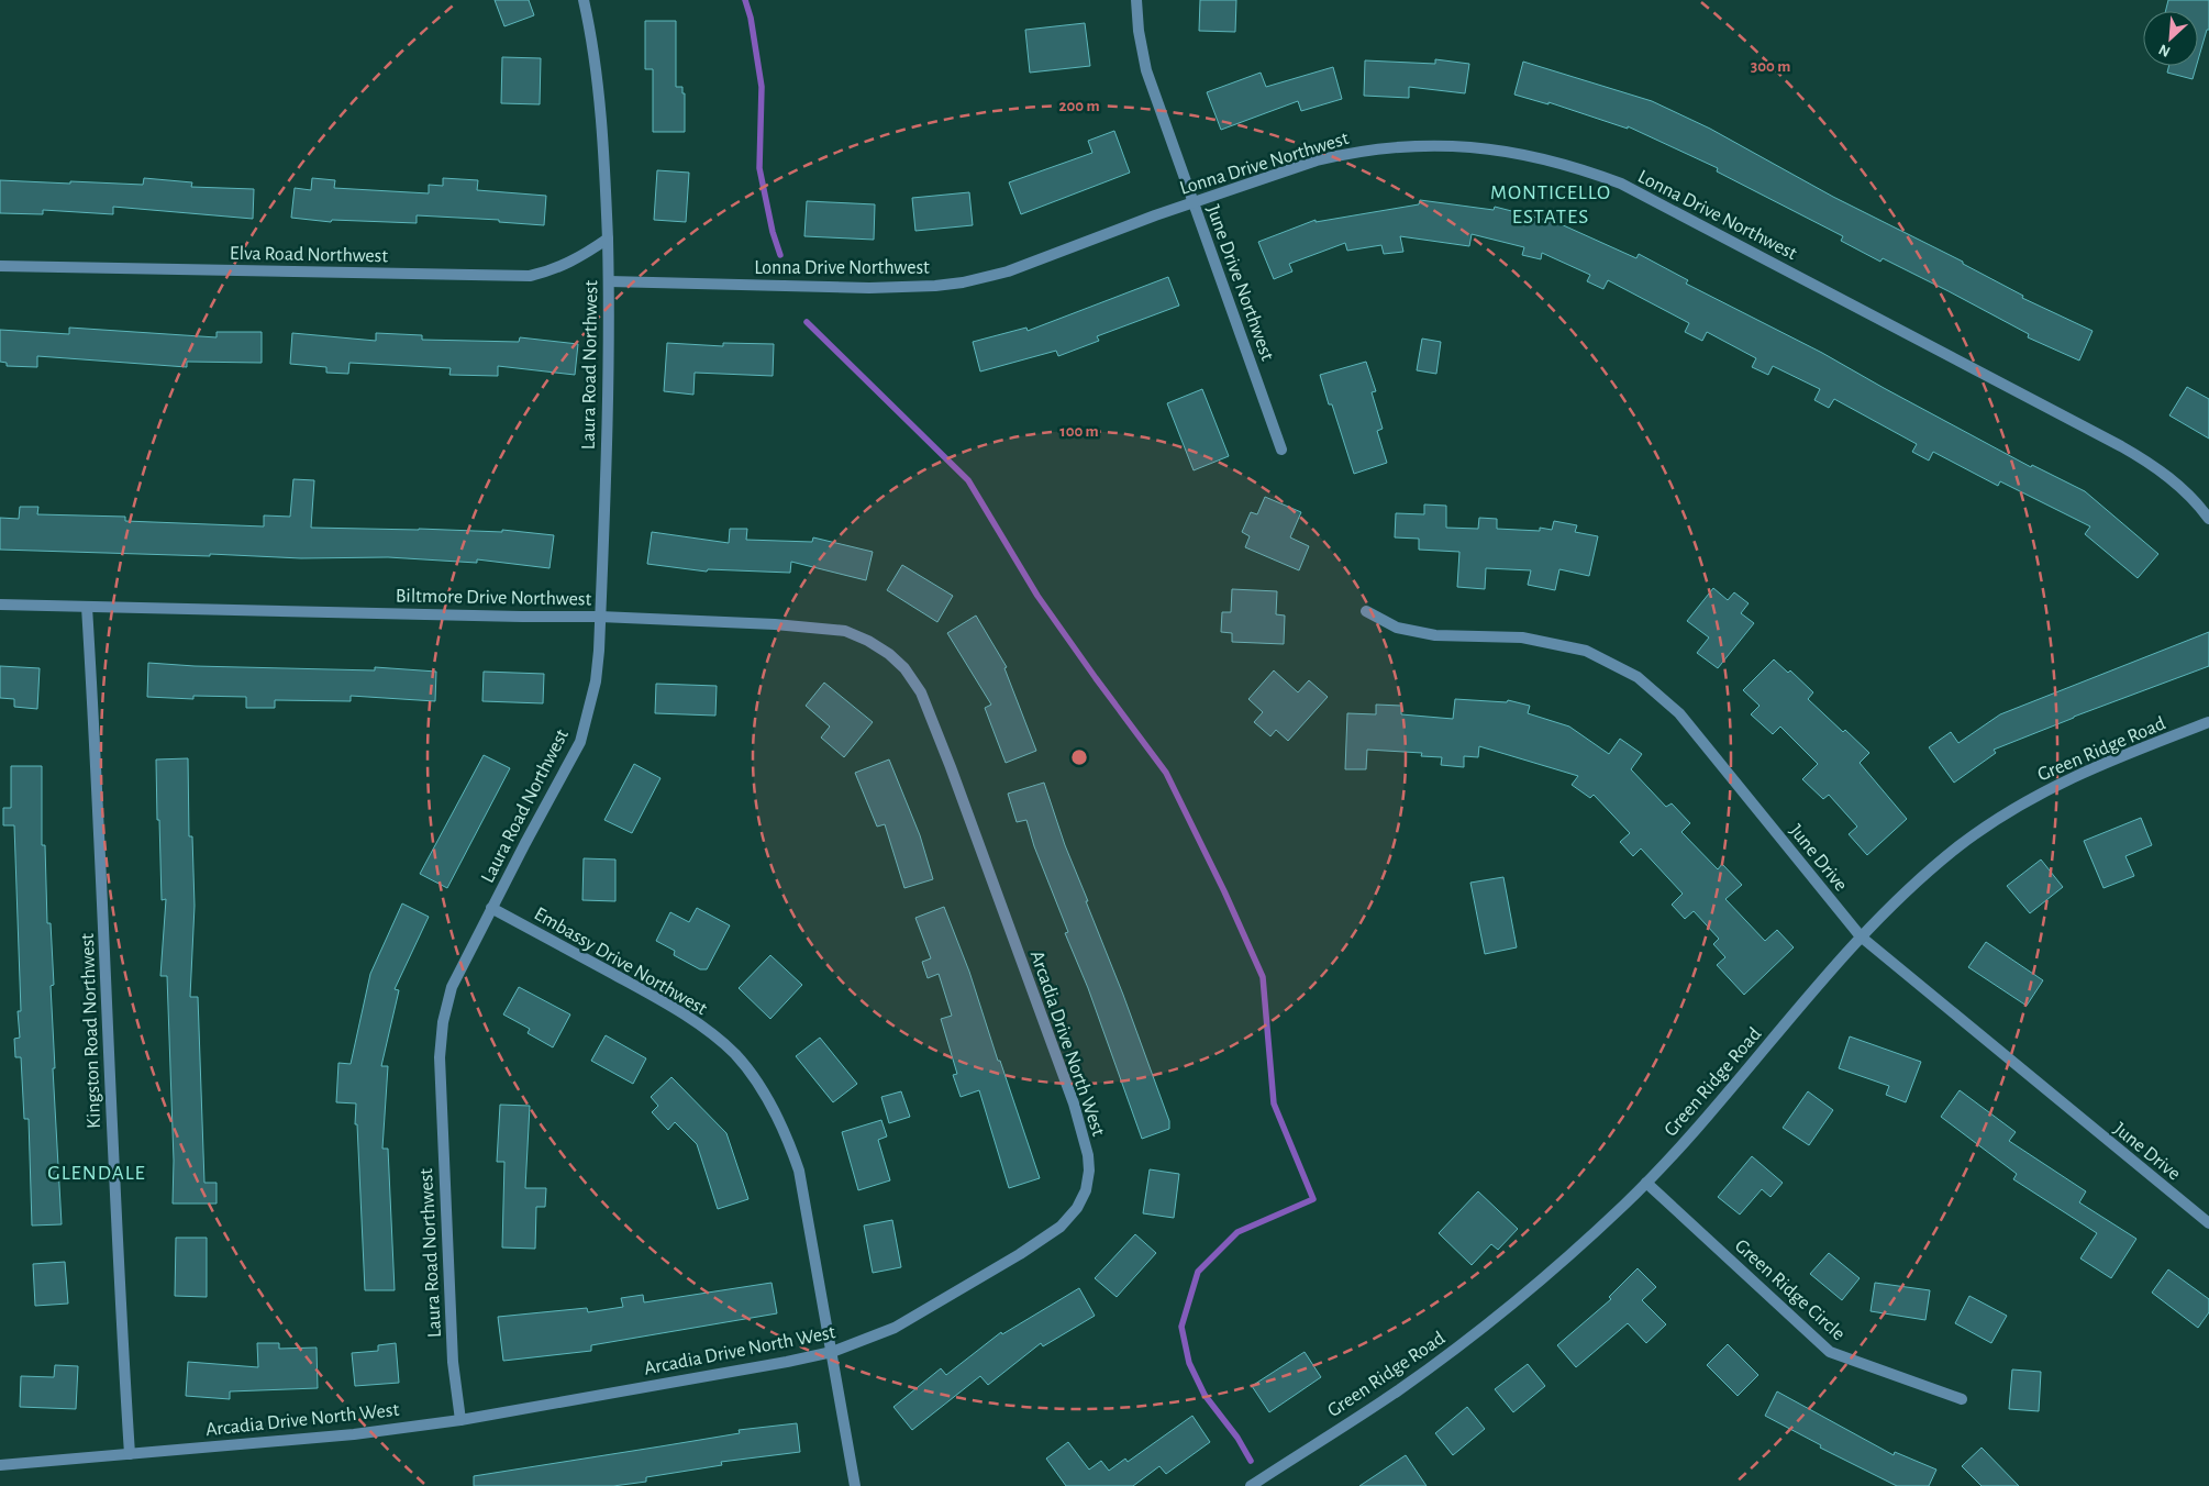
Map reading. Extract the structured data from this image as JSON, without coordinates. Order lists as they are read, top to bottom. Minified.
{"streets":{"street":["Lonna Drive Northwest","Elva Road Northwest","June Drive Northwest","Laura Road Northwest","Biltmore Drive Northwest","Green Ridge Road","June Drive","Embassy Drive Northwest","Kingston Road Northwest","Arcadia Drive North West","Green Ridge Circle"]},"crossings":[["Lonna Drive Northwest","June Drive Northwest"],["Lonna Drive Northwest","Laura Road Northwest"],["Elva Road Northwest","Laura Road Northwest"],["Laura Road Northwest","Biltmore Drive Northwest"],["Laura Road Northwest","Embassy Drive Northwest"],["Laura Road Northwest","Arcadia Drive North West"],["Biltmore Drive Northwest","Kingston Road Northwest"],["Biltmore Drive Northwest","Arcadia Drive North West"],["Green Ridge Road","June Drive"],["Green Ridge Road","Green Ridge Circle"],["Embassy Drive Northwest","Arcadia Drive North West"],["Kingston Road Northwest","Arcadia Drive North West"]],"districts":["MONTICELLO ESTATES","GLENDALE"],"north":"bottom left","rings":["300 m","200 m","100 m"]}
